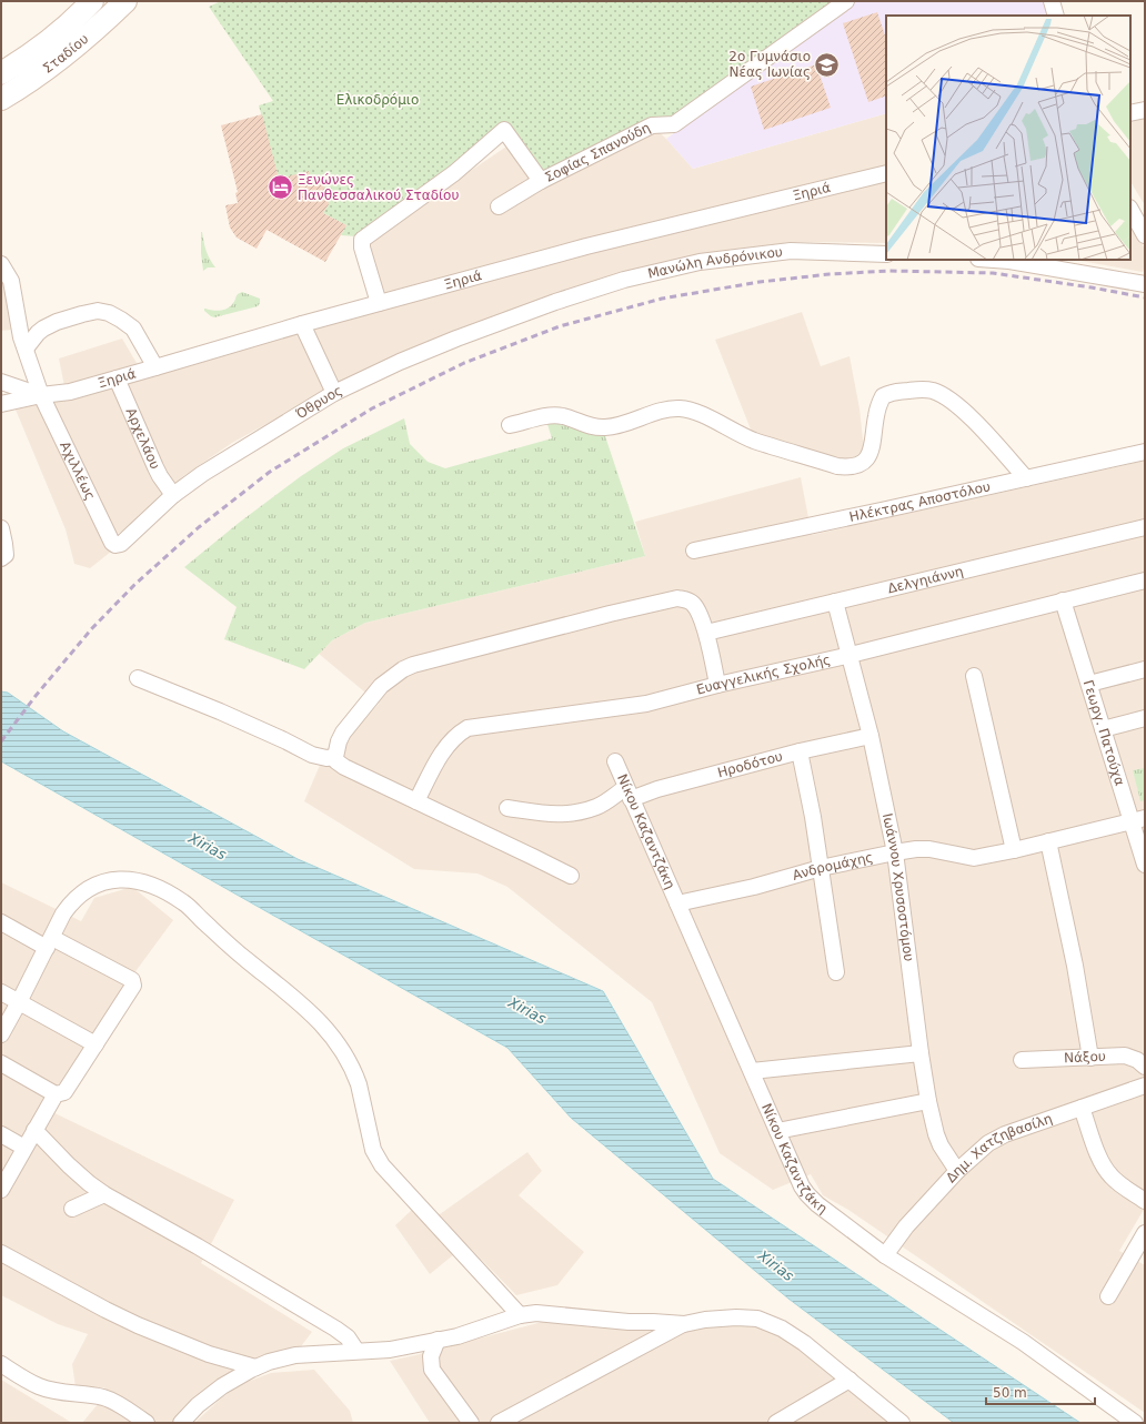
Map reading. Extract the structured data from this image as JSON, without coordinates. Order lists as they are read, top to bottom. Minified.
{"streets":{"main road":["Σταδίου"],"street":["Σοφίας Σπανούδη","Ξηριά","Μανώλη Ανδρόνικου","Όθρυος","Αρχελάου","Αχιλλέως","Ηλέκτρας Αποστόλου","Δελγηιάννη","Ευαγγελικής Σχολής","Γεωργ. Πατούχα","Ηροδότου","Νίκου Καζαντζάκη","Ανδρομάχης","Ιωάννου Χρυσοστόμου","Νάξου","Δημ. Χατζηβασίλη"]},"crossings":[["Σοφίας Σπανούδη","Ξηριά"],["Ξηριά","Αρχελάου"],["Ξηριά","Αχιλλέως"],["Μανώλη Ανδρόνικου","Όθρυος"],["Όθρυος","Αρχελάου"],["Όθρυος","Αχιλλέως"],["Δελγηιάννη","Ιωάννου Χρυσοστόμου"],["Ευαγγελικής Σχολής","Γεωργ. Πατούχα"],["Ευαγγελικής Σχολής","Ιωάννου Χρυσοστόμου"],["Γεωργ. Πατούχα","Ανδρομάχης"],["Ηροδότου","Νίκου Καζαντζάκη"],["Ηροδότου","Ιωάννου Χρυσοστόμου"],["Νίκου Καζαντζάκη","Ανδρομάχης"],["Νίκου Καζαντζάκη","Δημ. Χατζηβασίλη"],["Ανδρομάχης","Ιωάννου Χρυσοστόμου"],["Ιωάννου Χρυσοστόμου","Δημ. Χατζηβασίλη"]],"water":["Xirias"],"parks":["Ελικοδρόμιο"],"places":{"school or university":["2ο Γυμνάσιο Νέας Ιωνίας"],"hotel":["Ξενώνες Πανθεσσαλικού Σταδίου"]},"scale_bar":"50 m"}
